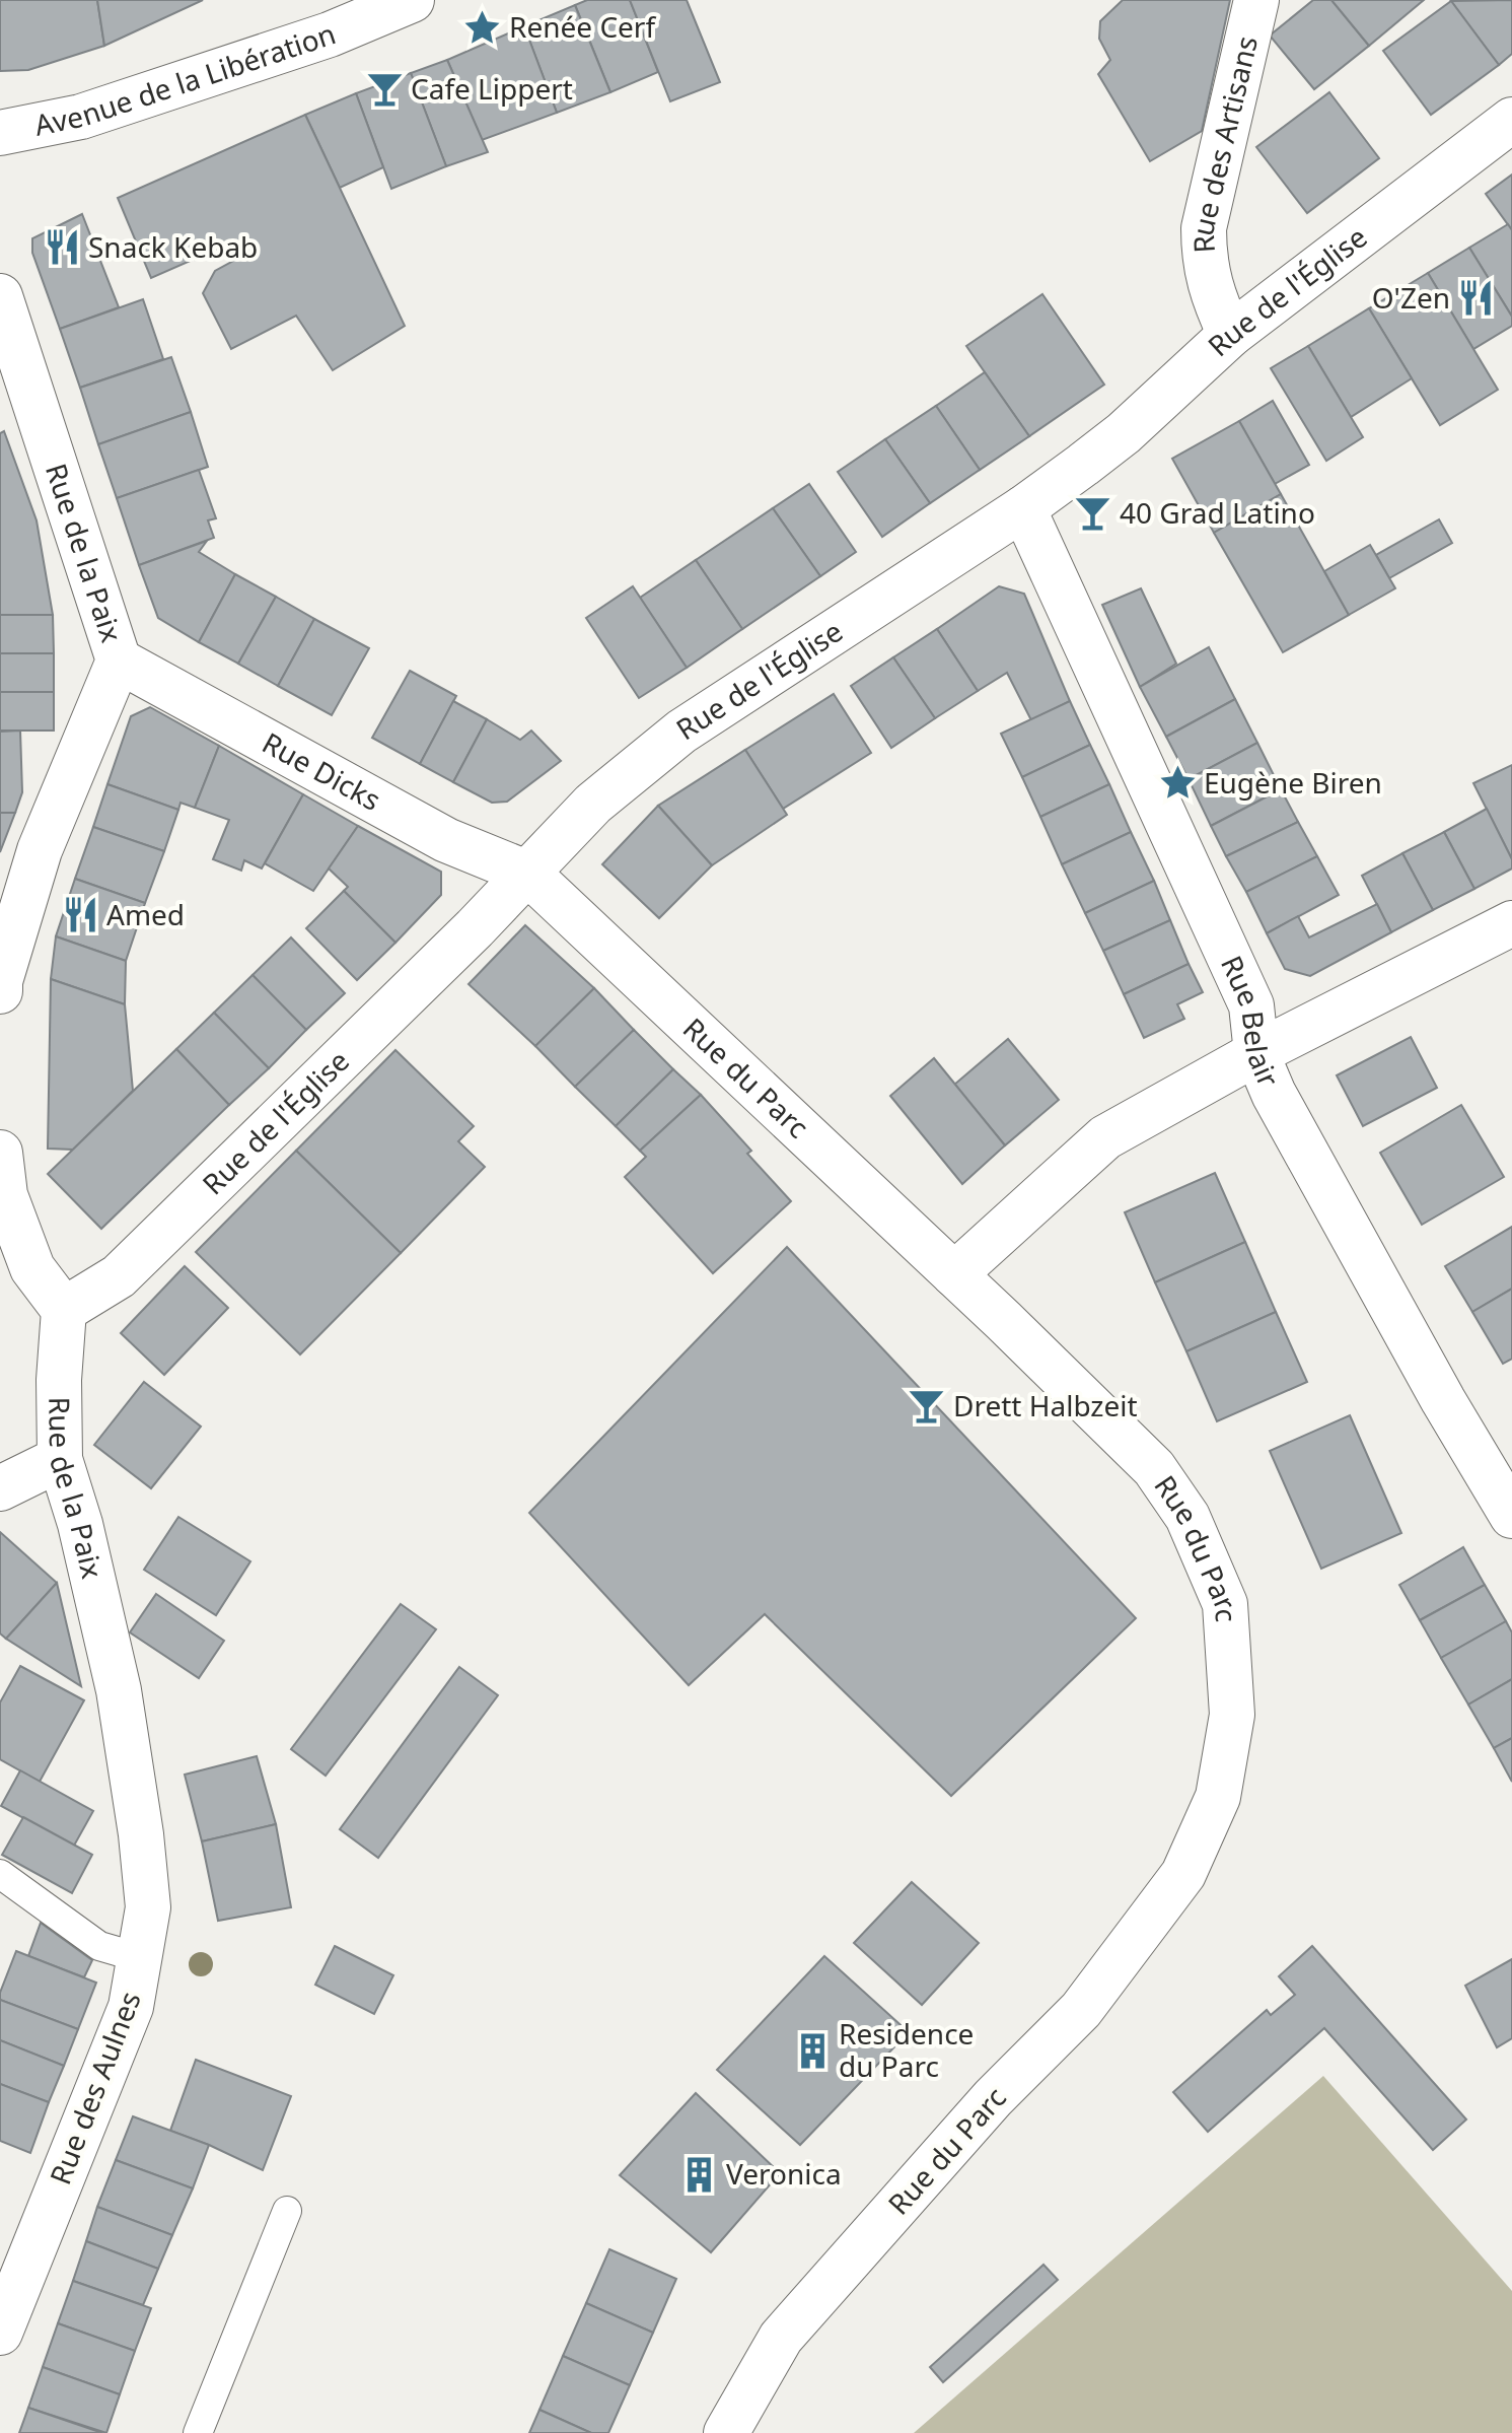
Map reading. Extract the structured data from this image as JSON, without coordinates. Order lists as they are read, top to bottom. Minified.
{"streets":{"street":["Avenue de la Libération","Rue des Artisans","Rue de l'Église","Rue de la Paix","Rue Dicks","Rue Belair","Rue du Parc","Rue des Aulnes"]},"crossings":[["Rue des Artisans","Rue de l'Église"],["Rue de l'Église","Rue de la Paix"],["Rue de l'Église","Rue Dicks"],["Rue de l'Église","Rue Belair"],["Rue de l'Église","Rue du Parc"],["Rue de la Paix","Rue Dicks"],["Rue de la Paix","Rue des Aulnes"],["Rue Dicks","Rue du Parc"]],"places":{"place":["Renée Cerf","Eugène Biren"],"bar":["Cafe Lippert","40 Grad Latino","Drett Halbzeit"],"restaurant":["Snack Kebab","O'Zen","Amed"],"building":["Residence du Parc","Veronica"]}}
